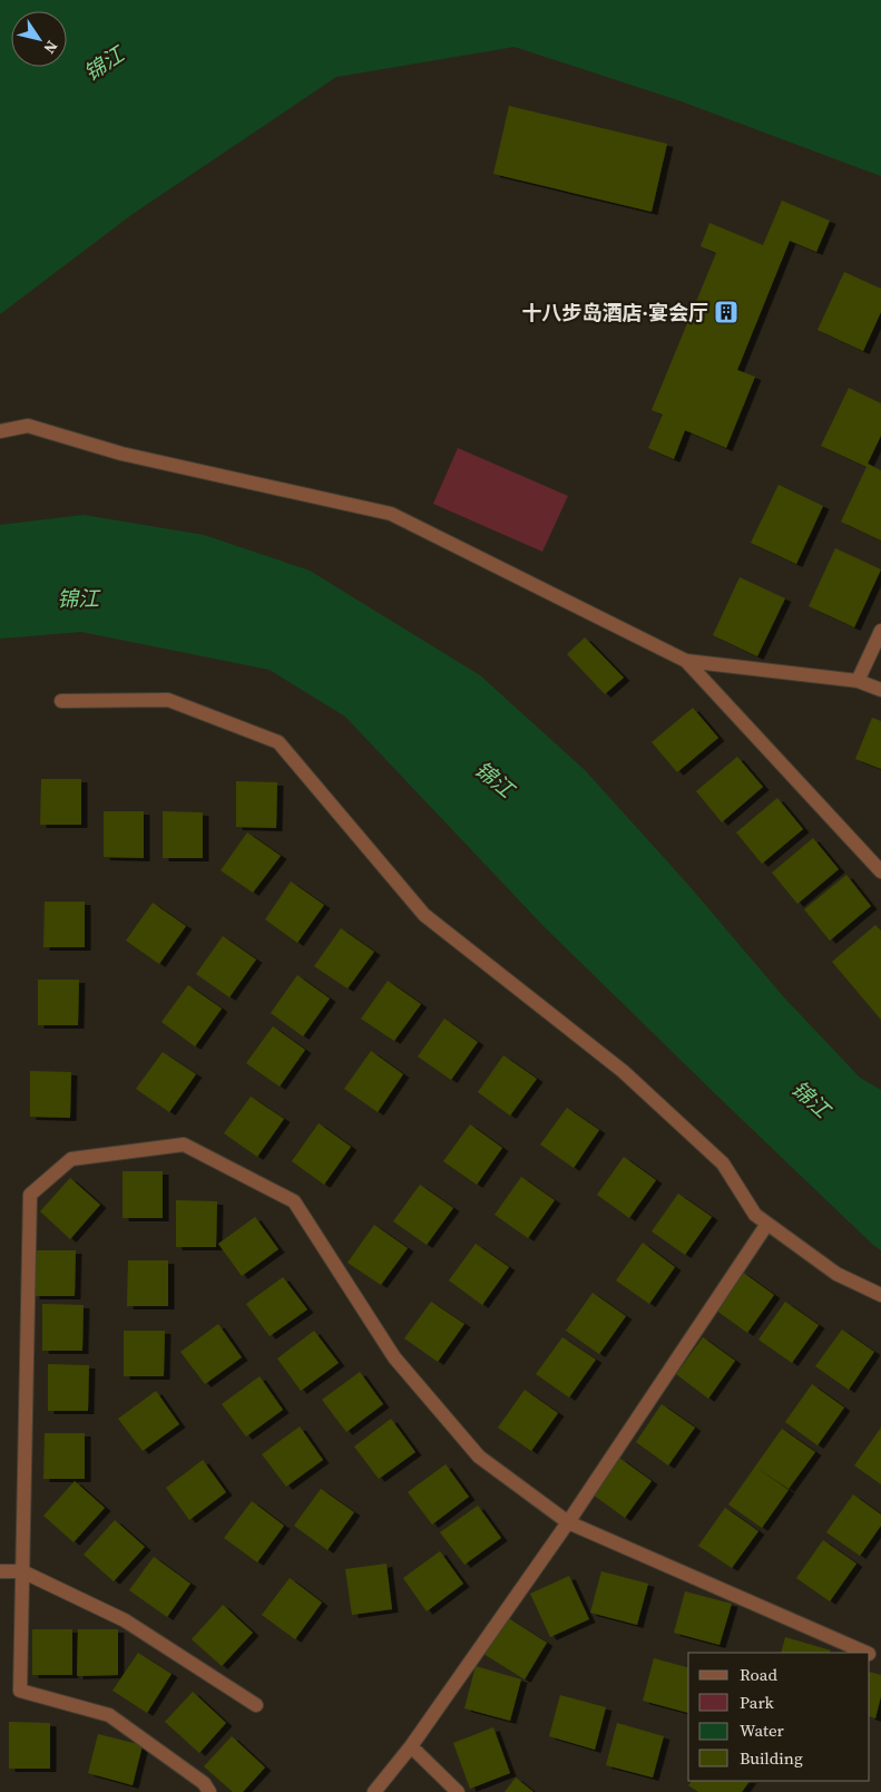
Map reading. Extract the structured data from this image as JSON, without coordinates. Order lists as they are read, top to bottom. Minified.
{"water":["锦江"],"places":{"building":["十八步岛酒店·宴会厅"]},"legend":["Road","Park","Water","Building"],"north":"bottom right"}
